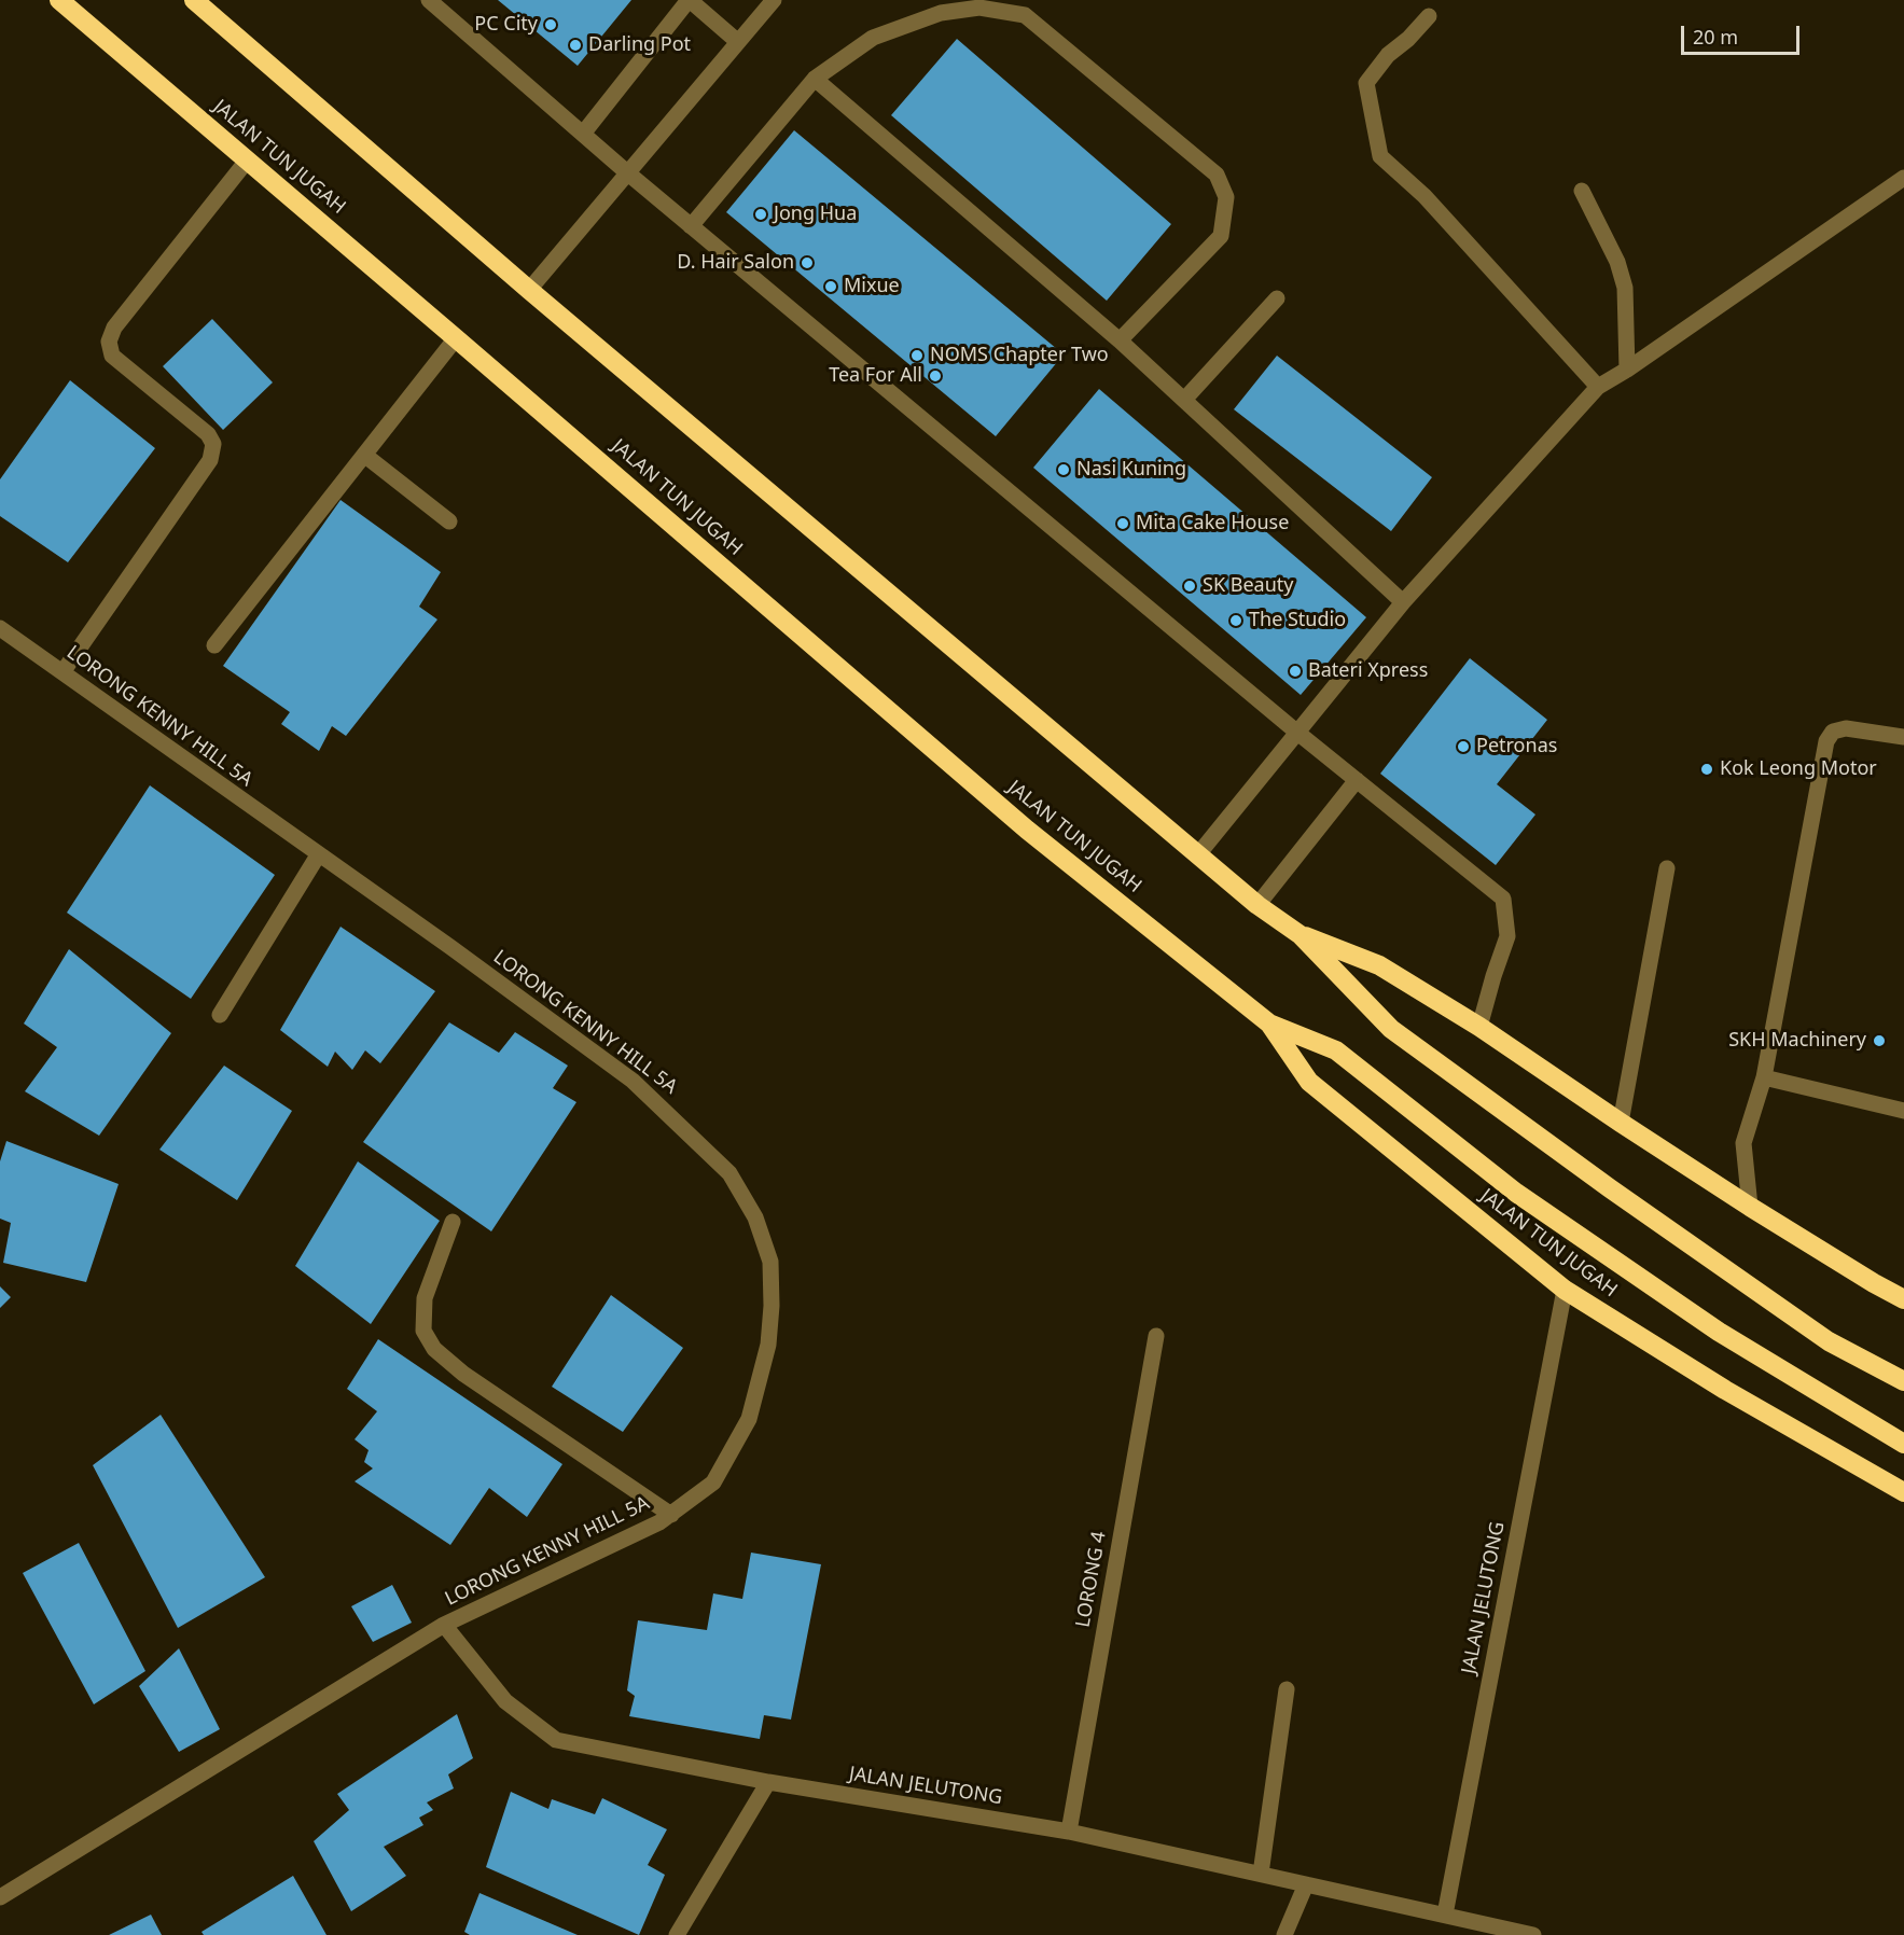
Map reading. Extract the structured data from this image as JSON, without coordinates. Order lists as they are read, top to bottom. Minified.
{"streets":{"highway":["JALAN TUN JUGAH"],"street":["LORONG KENNY HILL 5A","LORONG 4","JALAN JELUTONG"]},"crossings":[["JALAN TUN JUGAH","JALAN JELUTONG"],["LORONG KENNY HILL 5A","JALAN JELUTONG"],["LORONG 4","JALAN JELUTONG"]],"places":["PC City","Darling Pot","Jong Hua","D. Hair Salon","Mixue","NOMS Chapter Two","Tea For All","Nasi Kuning","Mita Cake House","SK Beauty","The Studio","Bateri Xpress","Petronas","Kok Leong Motor","SKH Machinery"],"scale_bar":"20 m"}
